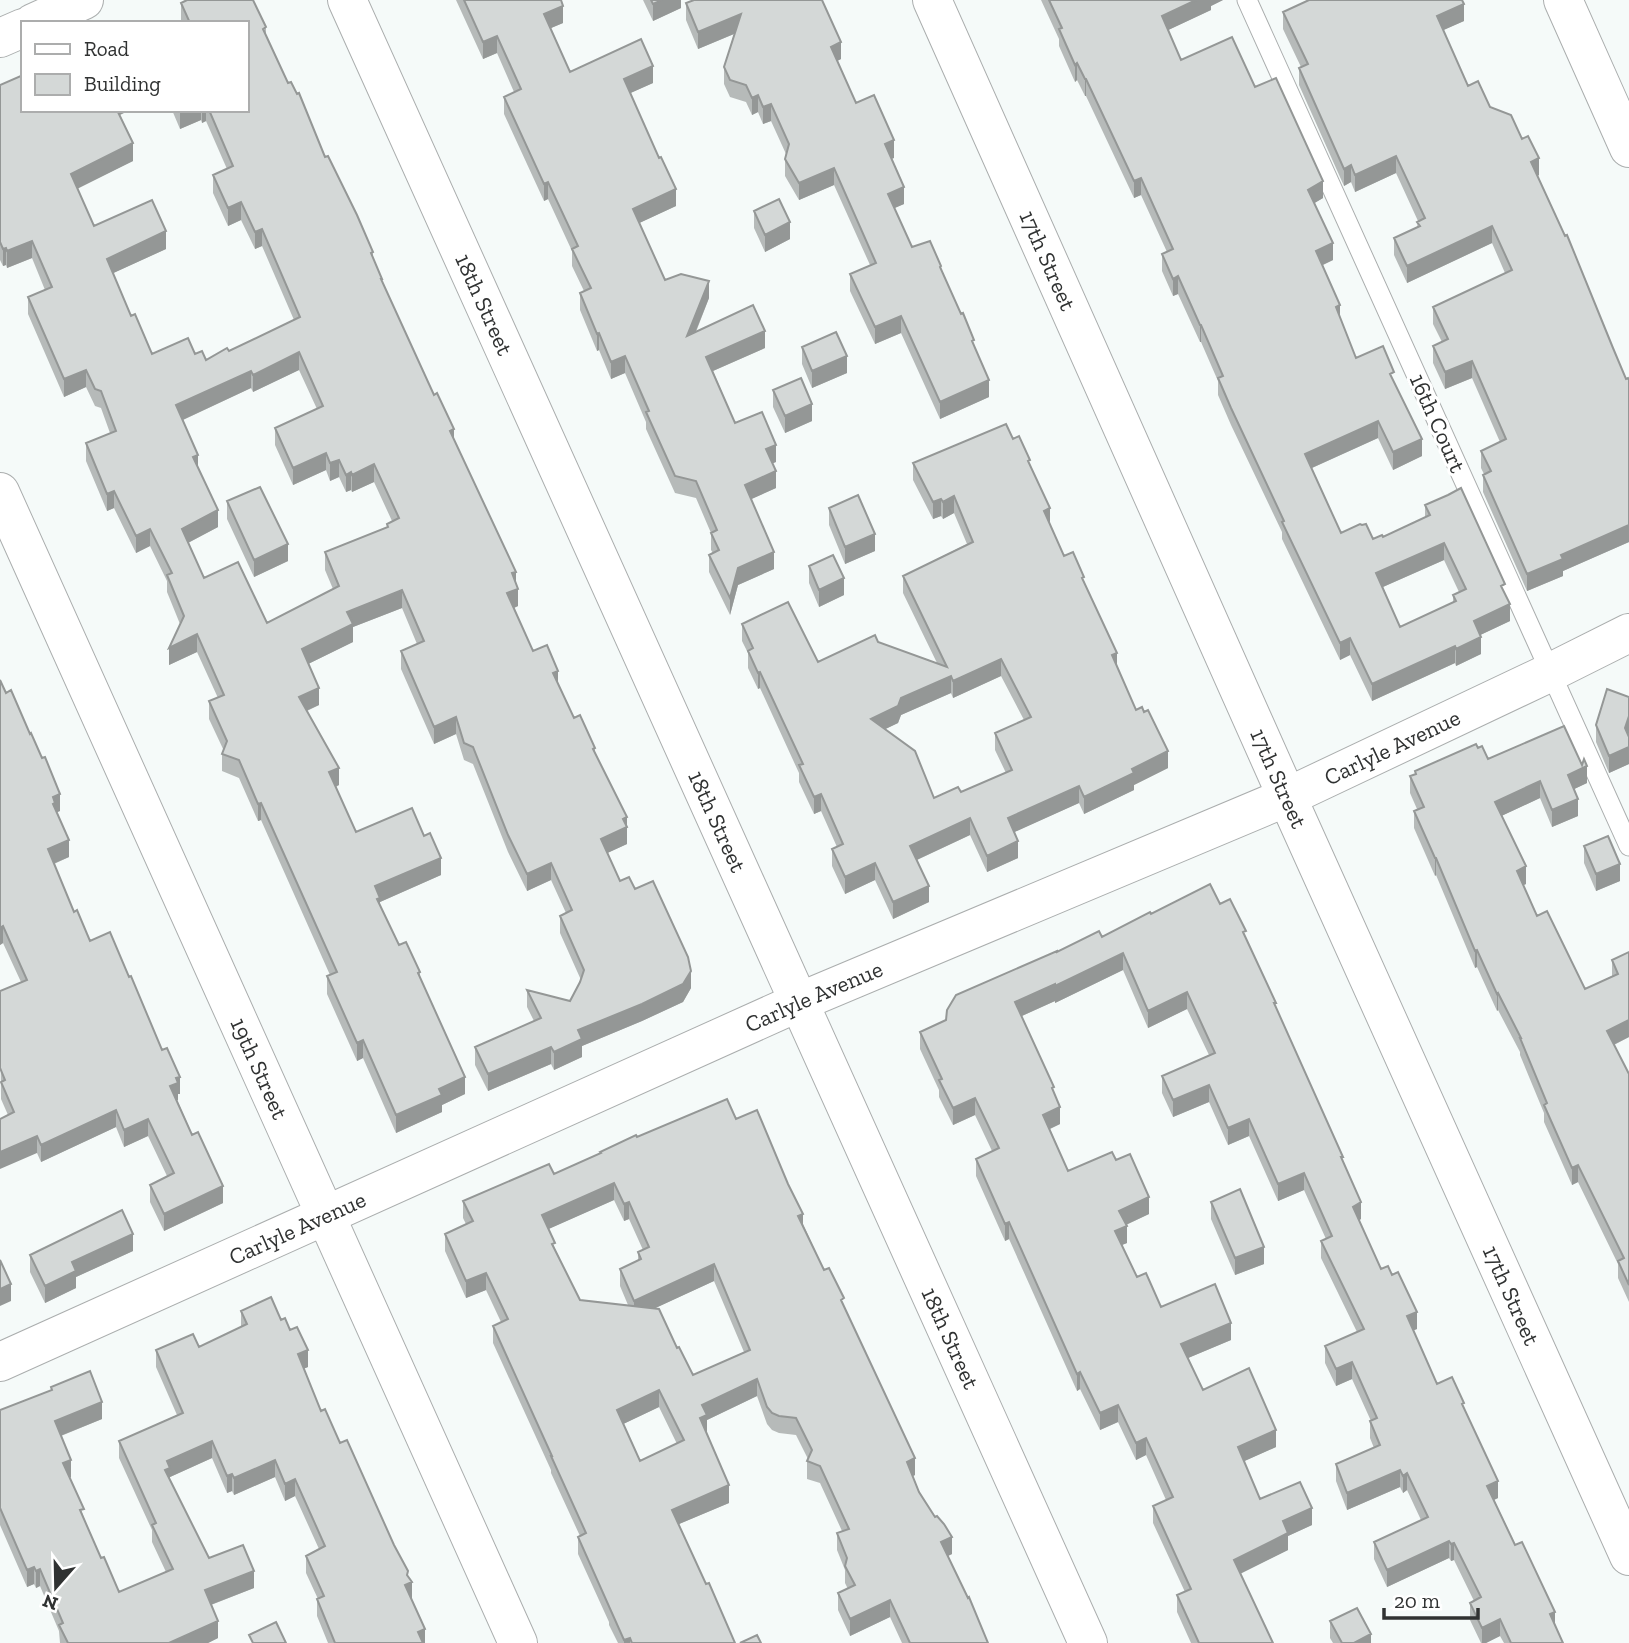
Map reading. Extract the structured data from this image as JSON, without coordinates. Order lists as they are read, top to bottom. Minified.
{"streets":{"street":["17th Street","18th Street","Carlyle Avenue","19th Street"],"lane":["16th Court"]},"crossings":[["17th Street","Carlyle Avenue"],["18th Street","Carlyle Avenue"],["16th Court","Carlyle Avenue"],["Carlyle Avenue","19th Street"]],"legend":["Road","Building"],"scale_bar":"20 m","north":"bottom"}
